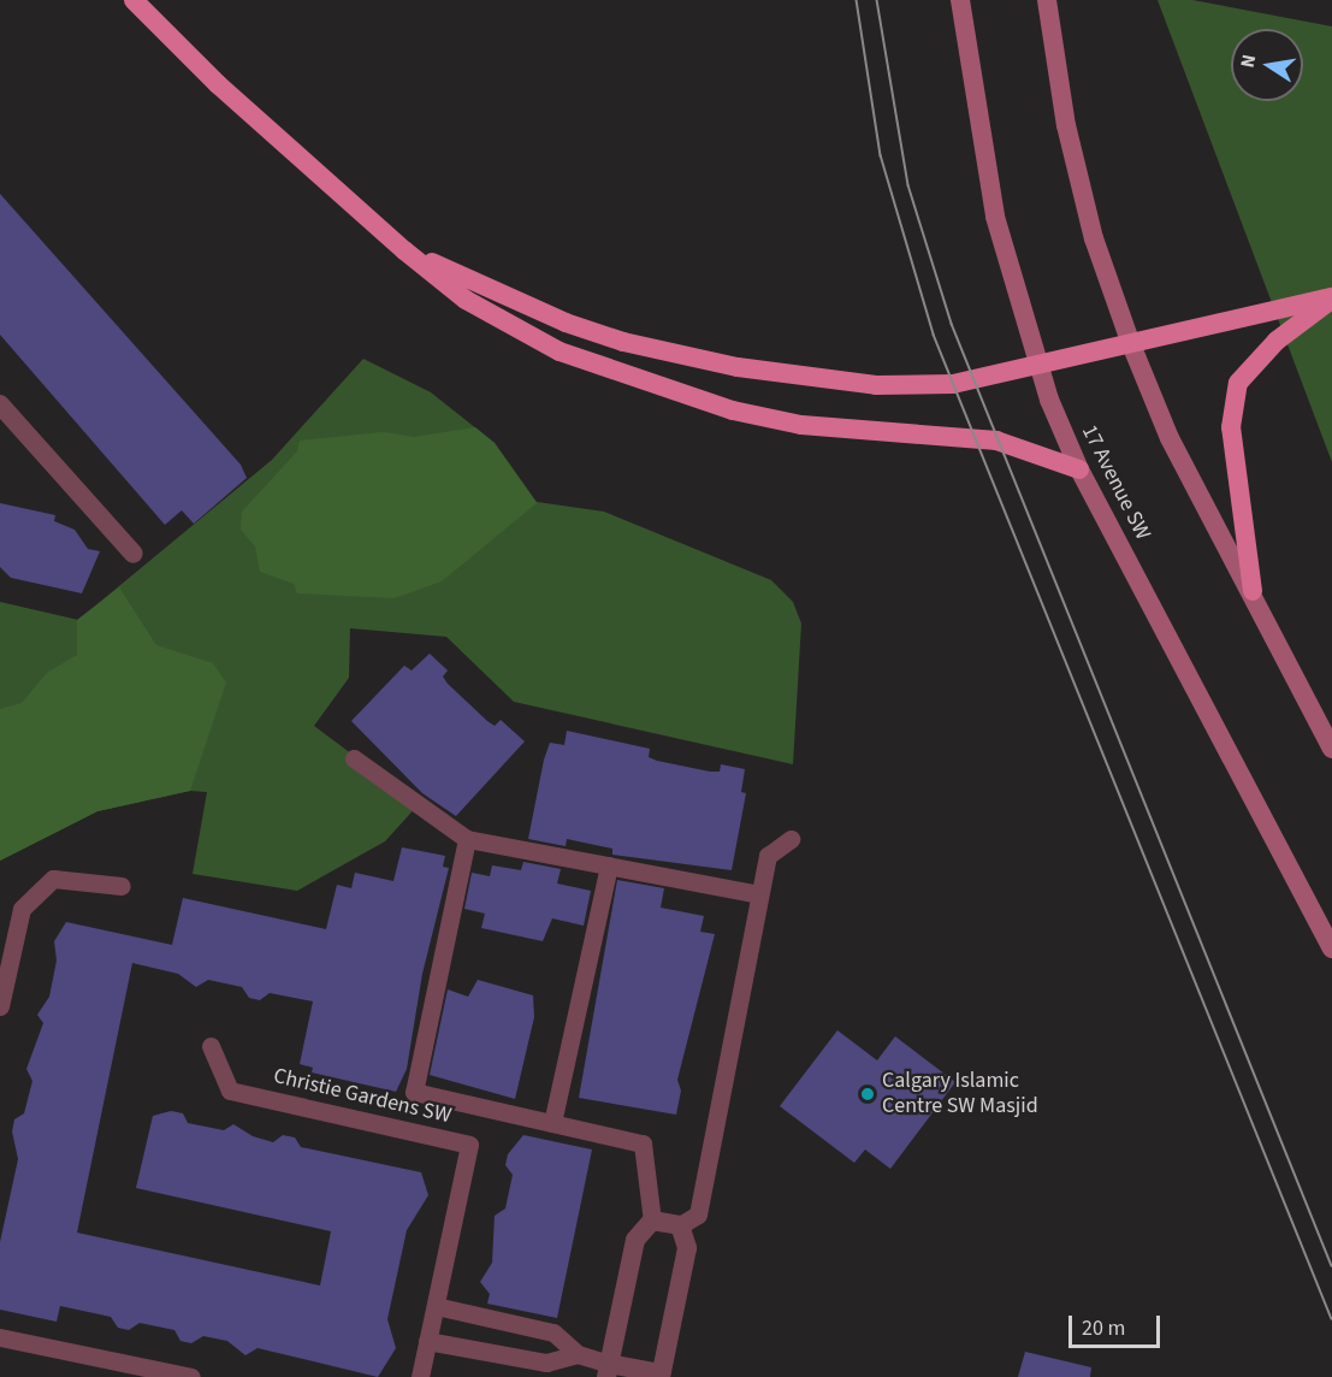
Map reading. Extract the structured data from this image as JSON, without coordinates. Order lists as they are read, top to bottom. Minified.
{"streets":{"main road":["17 Avenue SW"],"lane":["Christie Gardens SW"]},"places":["Calgary Islamic Centre SW Masjid"],"scale_bar":"20 m","north":"left"}
